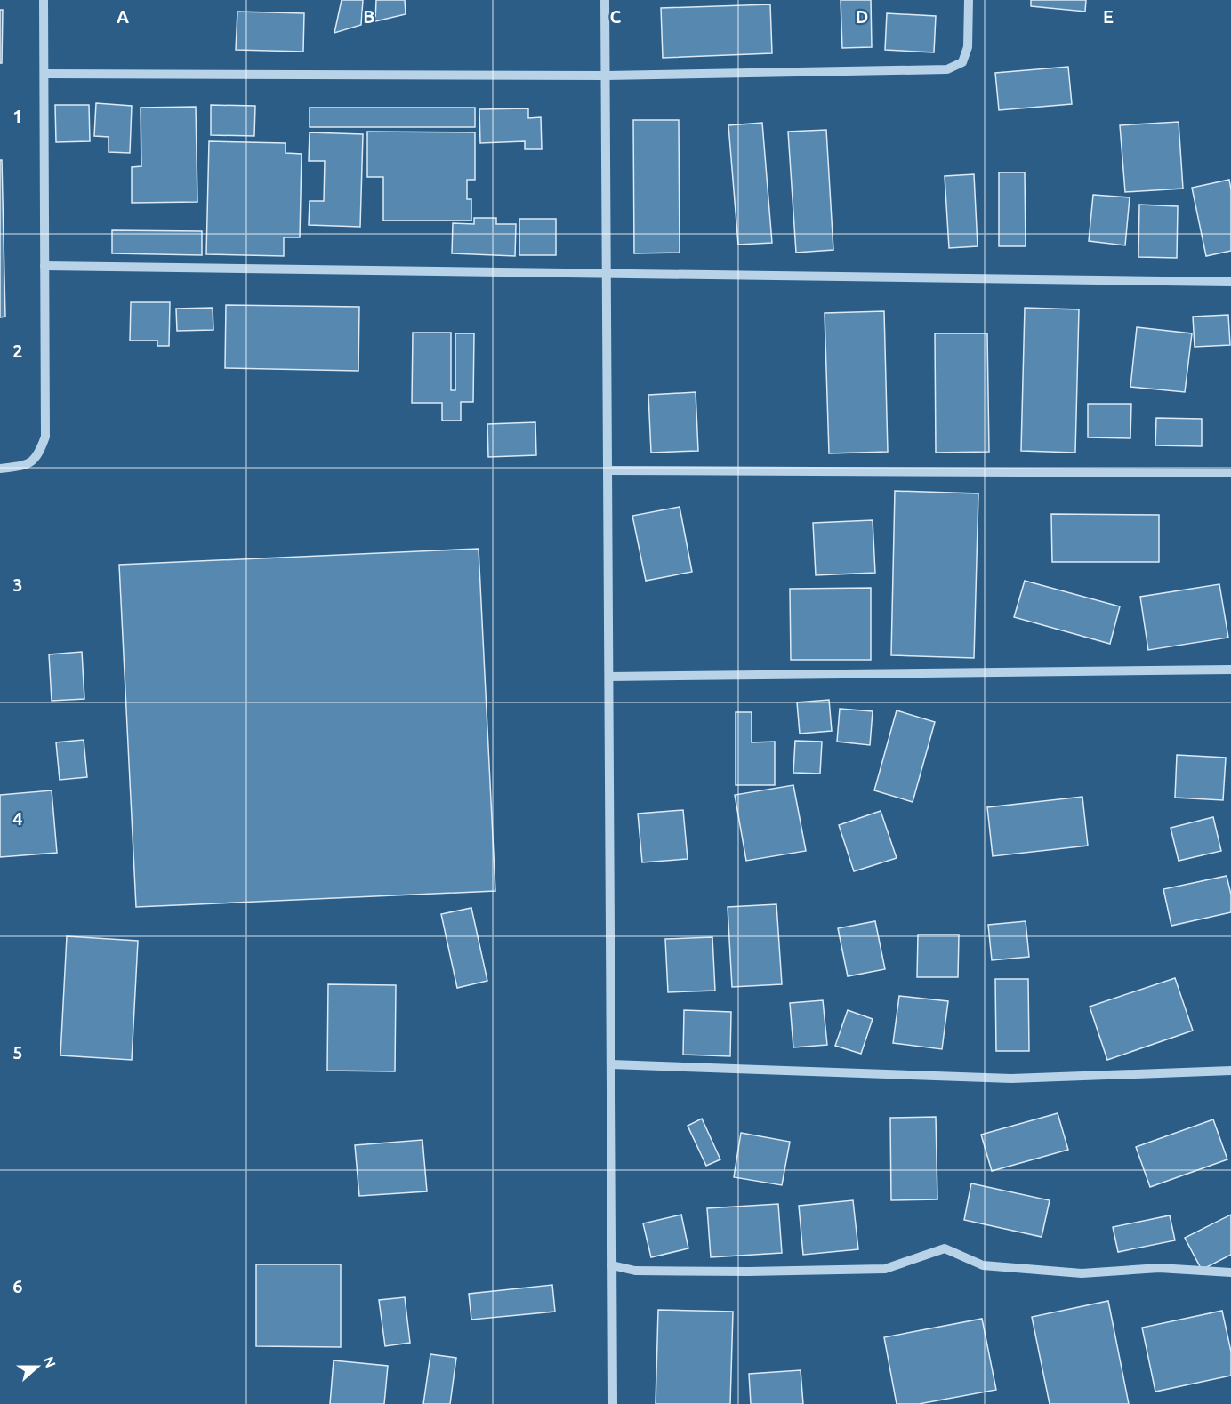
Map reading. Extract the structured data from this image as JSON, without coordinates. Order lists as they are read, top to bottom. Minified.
{"north":"right","grid":{"columns":["A","B","C","D","E"],"rows":["1","2","3","4","5","6"]}}
